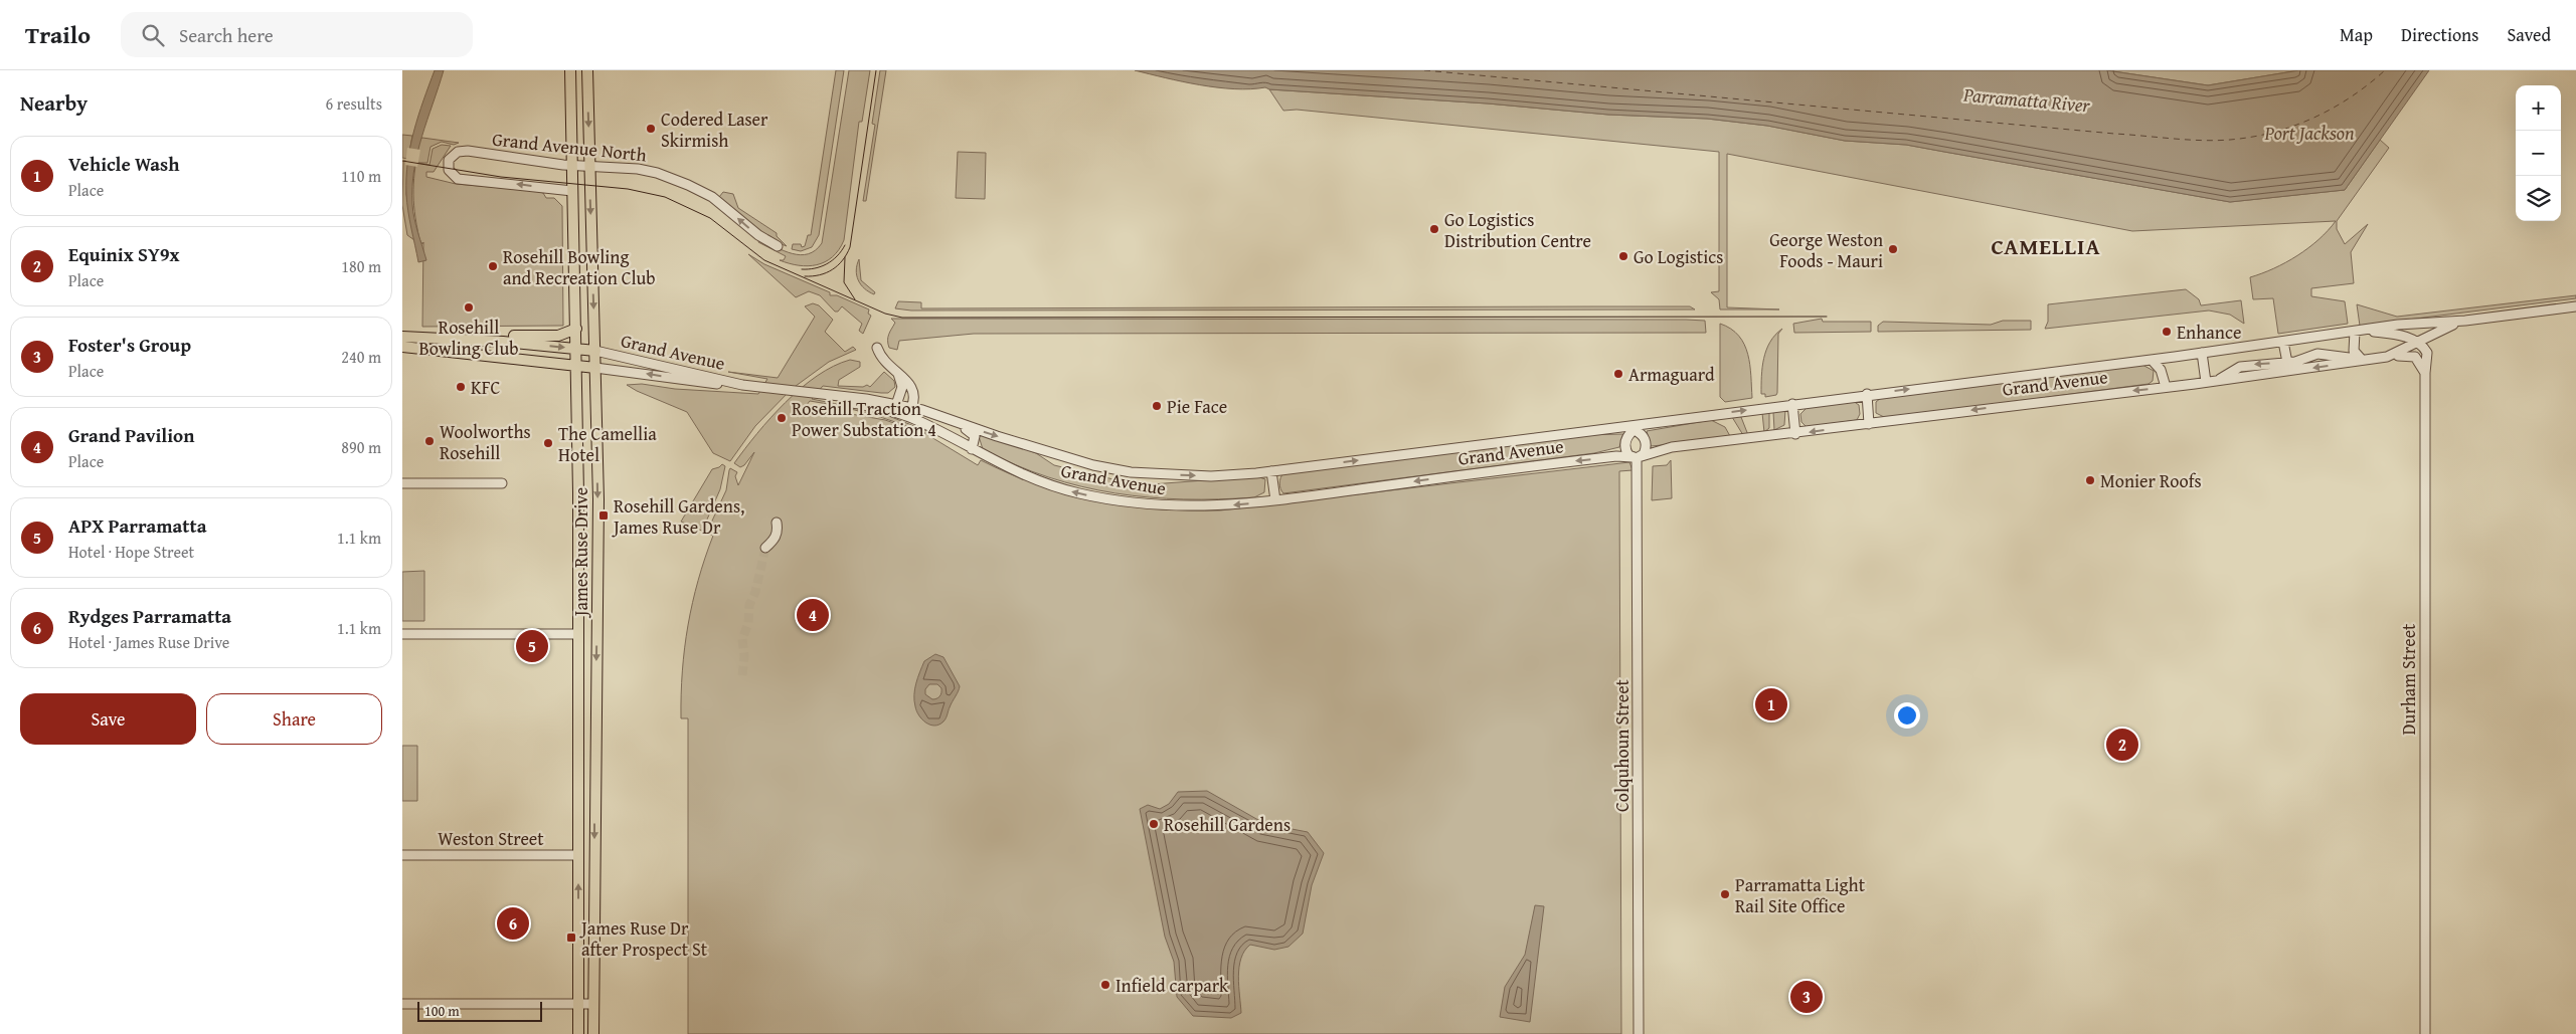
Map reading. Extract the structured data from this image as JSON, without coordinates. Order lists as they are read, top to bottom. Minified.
{"streets":{"main road":["James Ruse Drive"],"street":["Grand Avenue North","Grand Avenue","Durham Street","Colquhoun Street","Weston Street"]},"crossings":[["Grand Avenue North","James Ruse Drive"],["Grand Avenue","James Ruse Drive"],["Grand Avenue","Durham Street"],["Grand Avenue","Colquhoun Street"],["James Ruse Drive","Weston Street"]],"districts":["CAMELLIA"],"water":["Parramatta River","Port Jackson"],"places":{"other":["Codered Laser Skirmish","Go Logistics Distribution Centre","George Weston Foods - Mauri","Go Logistics","Rosehill Bowling and Recreation Club","Rosehill Bowling Club","Enhance","Armaguard","KFC","Pie Face","Rosehill Traction Power Substation 4","Woolworths Rosehill","The Camellia Hotel","Monier Roofs","Rosehill Gardens","Parramatta Light Rail Site Office","Infield carpark"],"transit":["Rosehill Gardens, James Ruse Dr","James Ruse Dr after Prospect St"]},"scale_bar":"100 m","page":{"header":"Trailo","search":"Search here","nav":["Map","Directions","Saved"],"heading":["Nearby","6 results"],"map_buttons":["+","−"],"list":[{"mark":"1","name":"Vehicle Wash","note":"Place","value":"110 m"},{"mark":"2","name":"Equinix SY9x","note":"Place","value":"180 m"},{"mark":"3","name":"Foster's Group","note":"Place","value":"240 m"},{"mark":"4","name":"Grand Pavilion","note":"Place","value":"890 m"},{"mark":"5","name":"APX Parramatta","note":"Hotel · Hope Street","value":"1.1 km"},{"mark":"6","name":"Rydges Parramatta","note":"Hotel · James Ruse Drive","value":"1.1 km"}],"pins":["4","5","1","2","6","3"],"buttons":["Save","Share"],"scale":"100 m"}}
